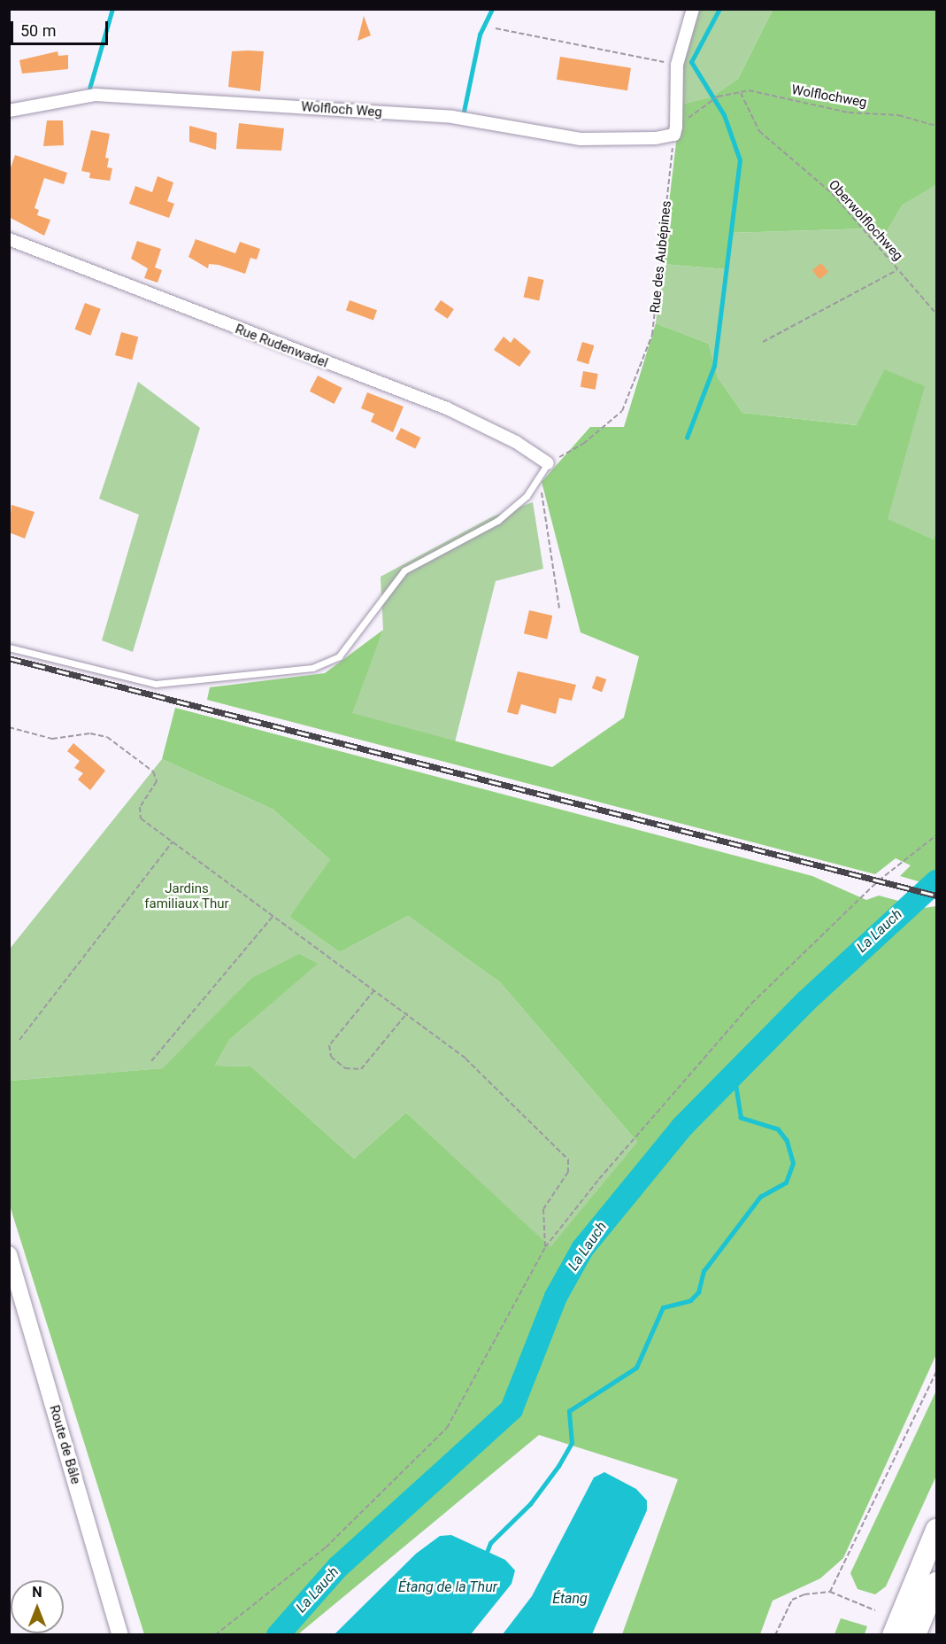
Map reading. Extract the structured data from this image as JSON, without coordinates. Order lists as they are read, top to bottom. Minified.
{"streets":{"main road":["Route de Bâle"],"street":["Wolfloch Weg","Rue Rudenwadel"],"path":["Wolflochweg","Oberwolflochweg","Rue des Aubépines"]},"crossings":[["Wolflochweg","Oberwolflochweg"],["Wolfloch Weg","Rue des Aubépines"],["Rue des Aubépines","Rue Rudenwadel"]],"water":["La Lauch","Étang de la Thur","Étang"],"parks":["Jardins familiaux Thur"],"scale_bar":"50 m","north":"top"}
